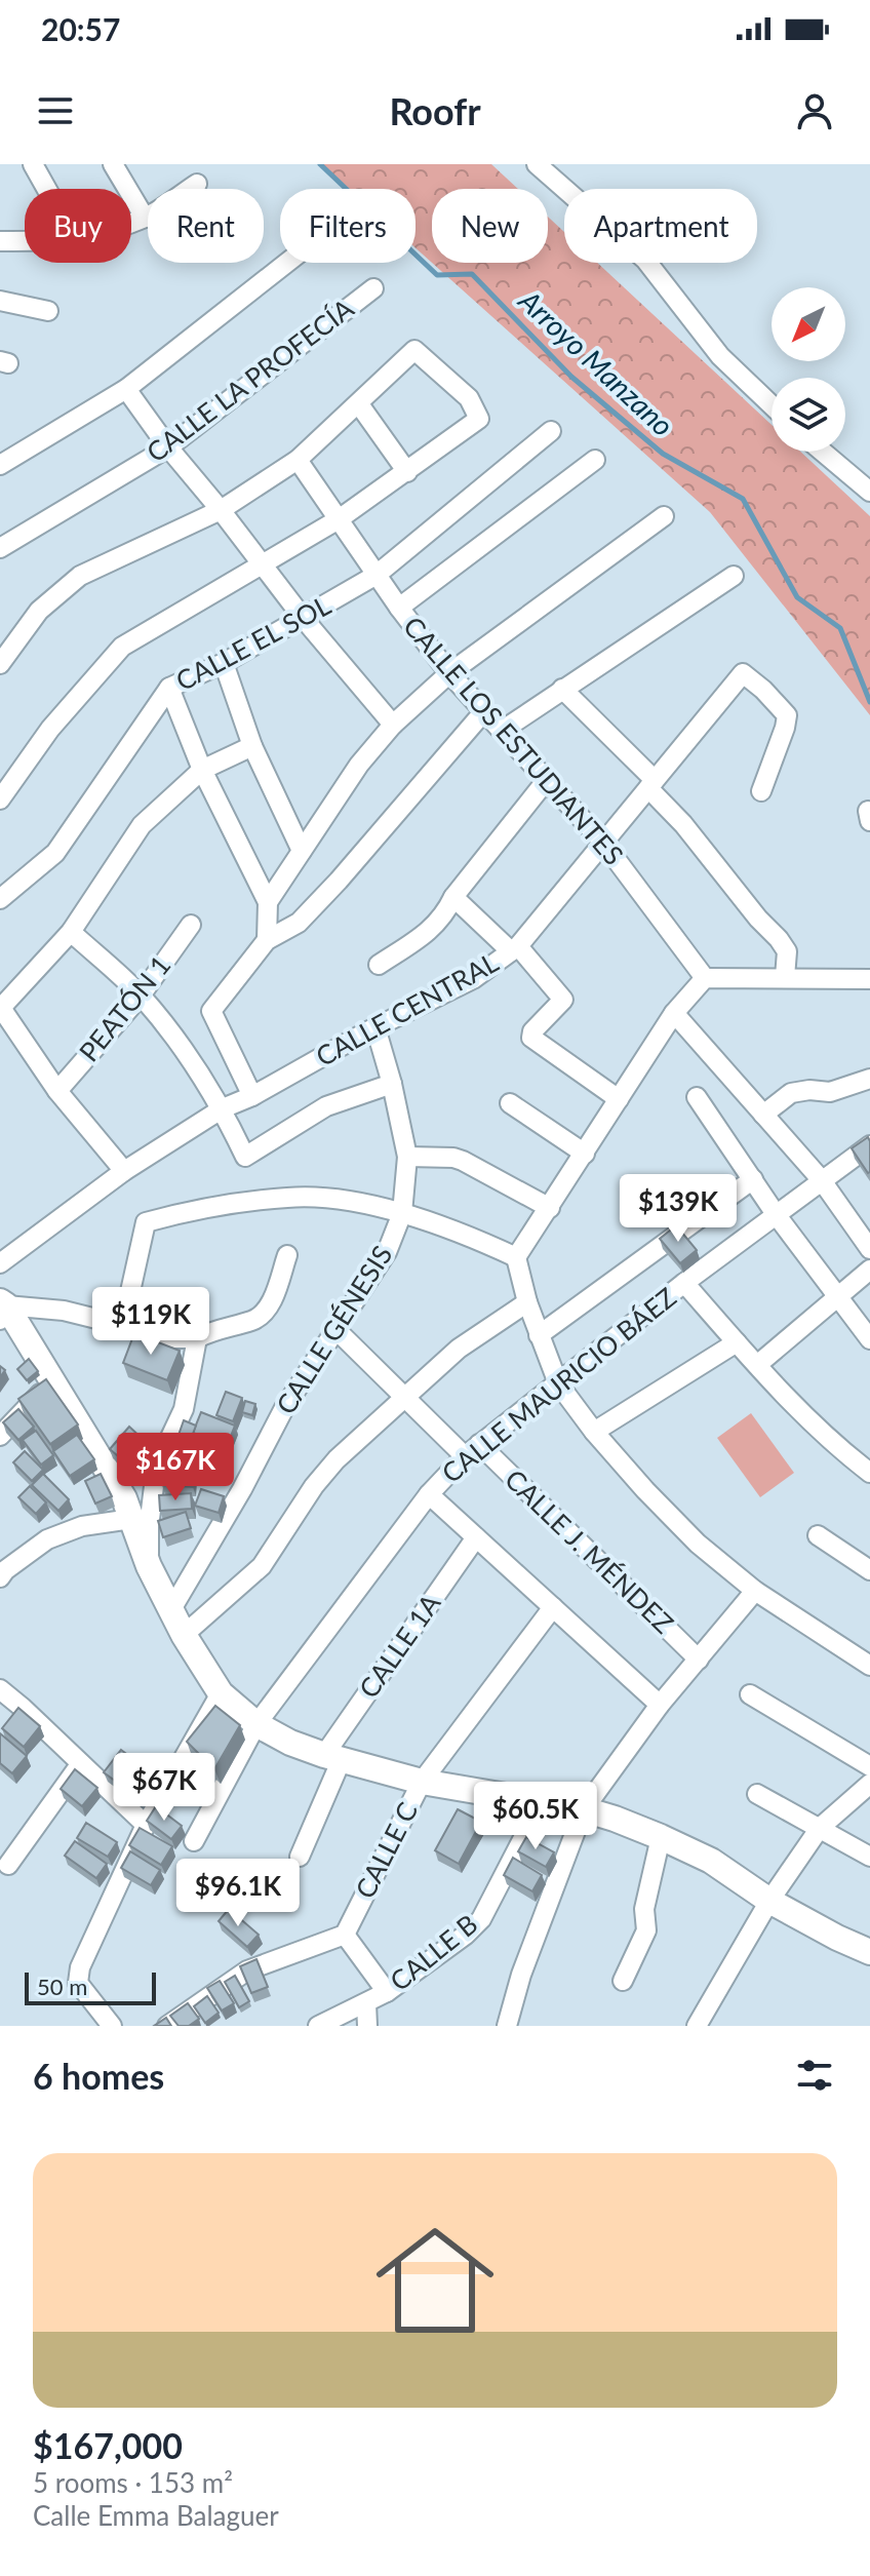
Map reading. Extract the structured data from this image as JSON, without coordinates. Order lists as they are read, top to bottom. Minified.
{"streets":{"street":["CALLE LA PROFECÍA","CALLE EL SOL","CALLE LOS ESTUDIANTES","PEATÓN 1","CALLE CENTRAL","CALLE GÉNESIS","CALLE MAURICIO BÁEZ","CALLE J. MÉNDEZ","CALLE 1A","CALLE C","CALLE B"]},"crossings":[["CALLE EL SOL","CALLE LOS ESTUDIANTES"],["CALLE LOS ESTUDIANTES","CALLE CENTRAL"],["CALLE CENTRAL","CALLE GÉNESIS"],["CALLE GÉNESIS","CALLE J. MÉNDEZ"],["CALLE MAURICIO BÁEZ","CALLE J. MÉNDEZ"]],"water":["Arroyo Manzano"],"scale_bar":"50 m","north":"bottom left","page":{"status":"20:57","header":"Roofr","chip":["Buy","Rent","Filters","New","Apartment"],"price":["$139K","$119K","$167K","$67K","$60.5K","$96.1K"],"scale":"50 m","heading":"6 homes","list":[{"name":"$167,000","note":"5 rooms · 153 m² · Calle Emma Balaguer"}]}}
